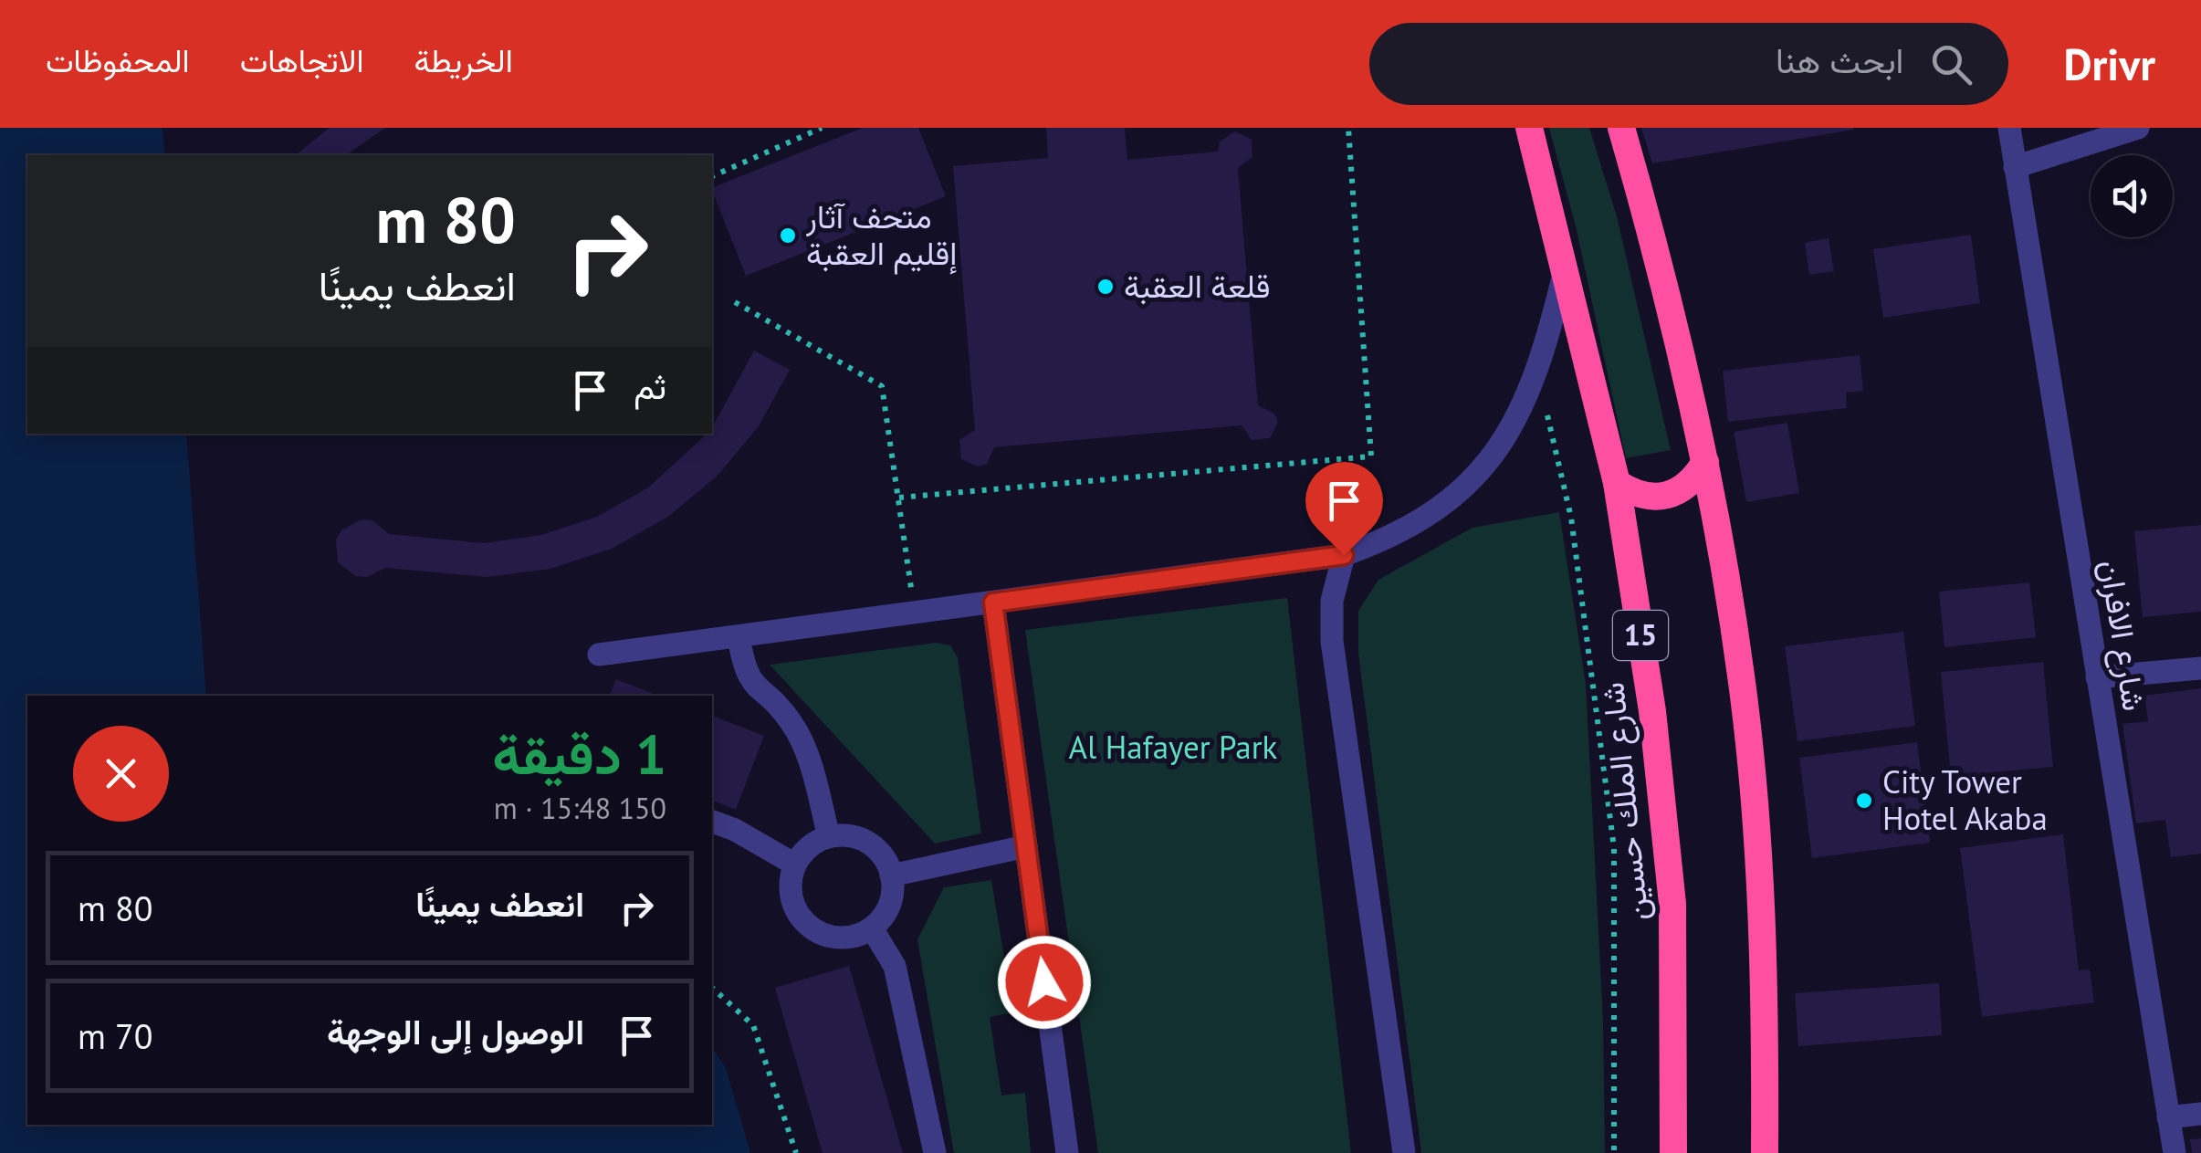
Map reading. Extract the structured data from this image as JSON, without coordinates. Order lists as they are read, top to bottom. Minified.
{"streets":{"highway":["15","شارع الملك حسين"],"street":["شارع الافران"]},"parks":["Al Hafayer Park"],"places":["متحف آثار إقليم العقبة","قلعة العقبة","City Tower Hotel Akaba"],"page":{"header":"Drivr","search":"ابحث هنا","nav":["الخريطة","الاتجاهات","المحفوظات"],"turn":["80 m","انعطف يمينًا"],"then":"ثم","heading":["1 دقيقة","150 m · 15:48"],"list":[{"name":"انعطف يمينًا","value":"80 m"},{"name":"الوصول إلى الوجهة","value":"70 m"}]}}
